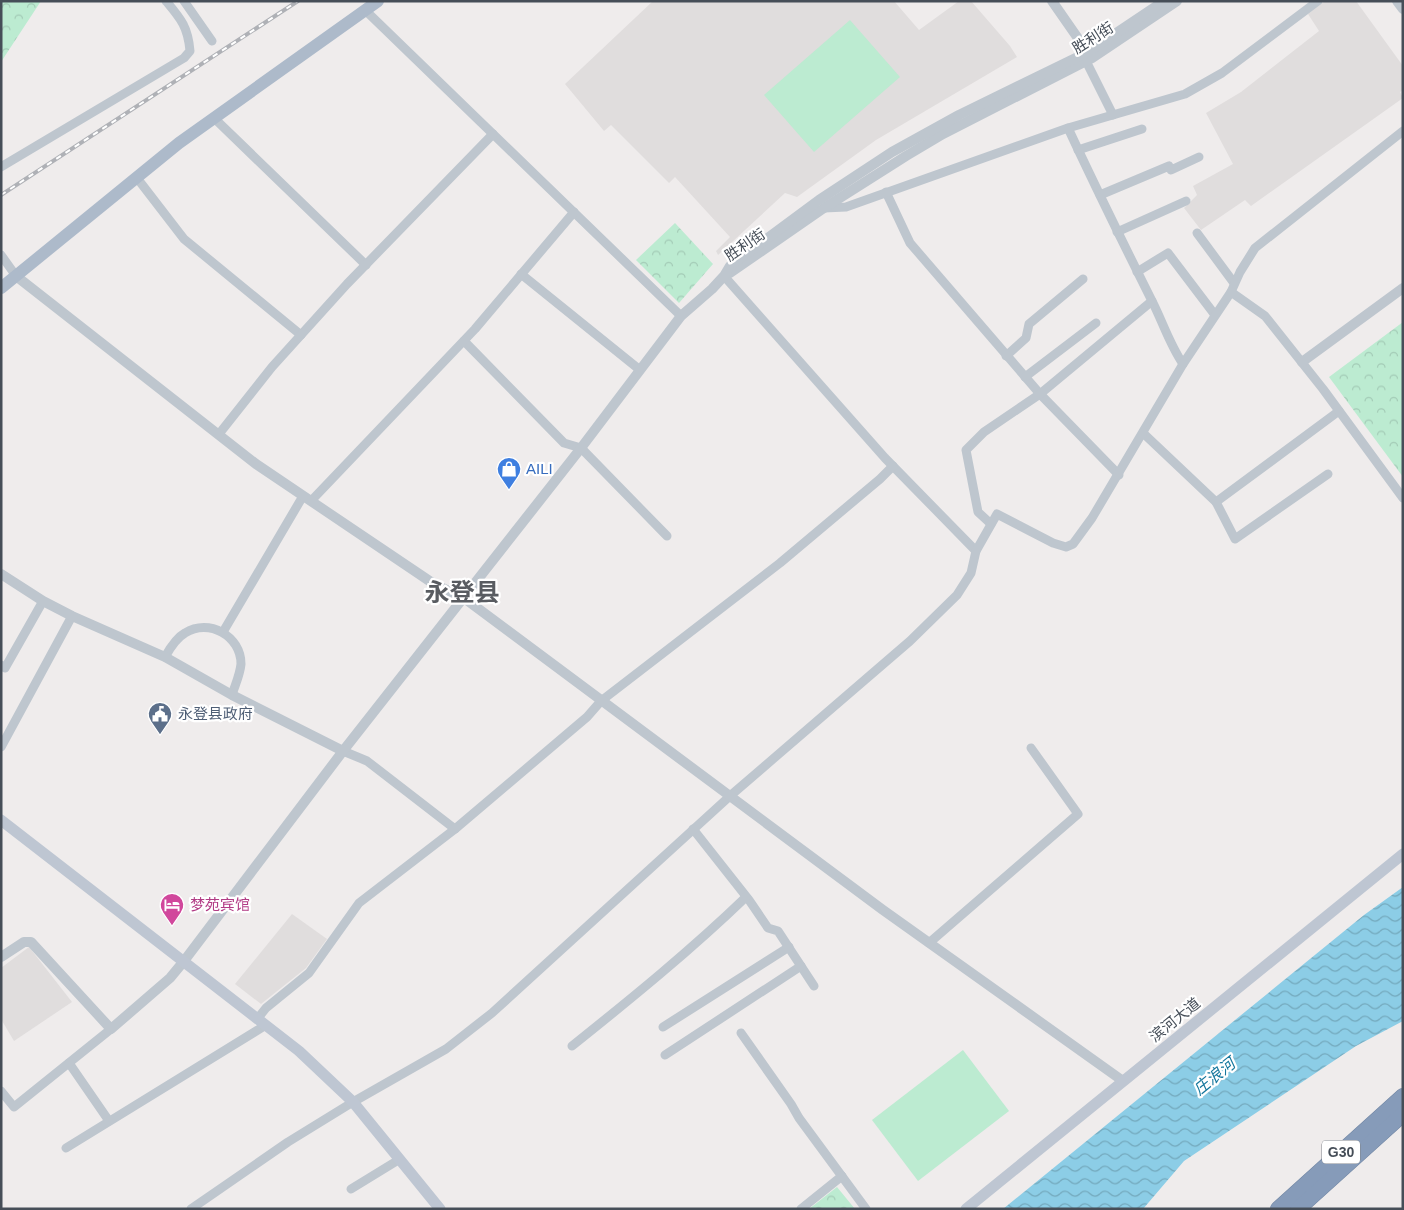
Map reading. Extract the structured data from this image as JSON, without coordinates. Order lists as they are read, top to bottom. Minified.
{"streets":{"highway":["G30"],"main road":["滨河大道"],"street":["胜利街"]},"districts":["永登县"],"water":["庄浪河"],"places":{"shop":["AILI"],"public building":["永登县政府"],"hotel":["梦苑宾馆"]}}
